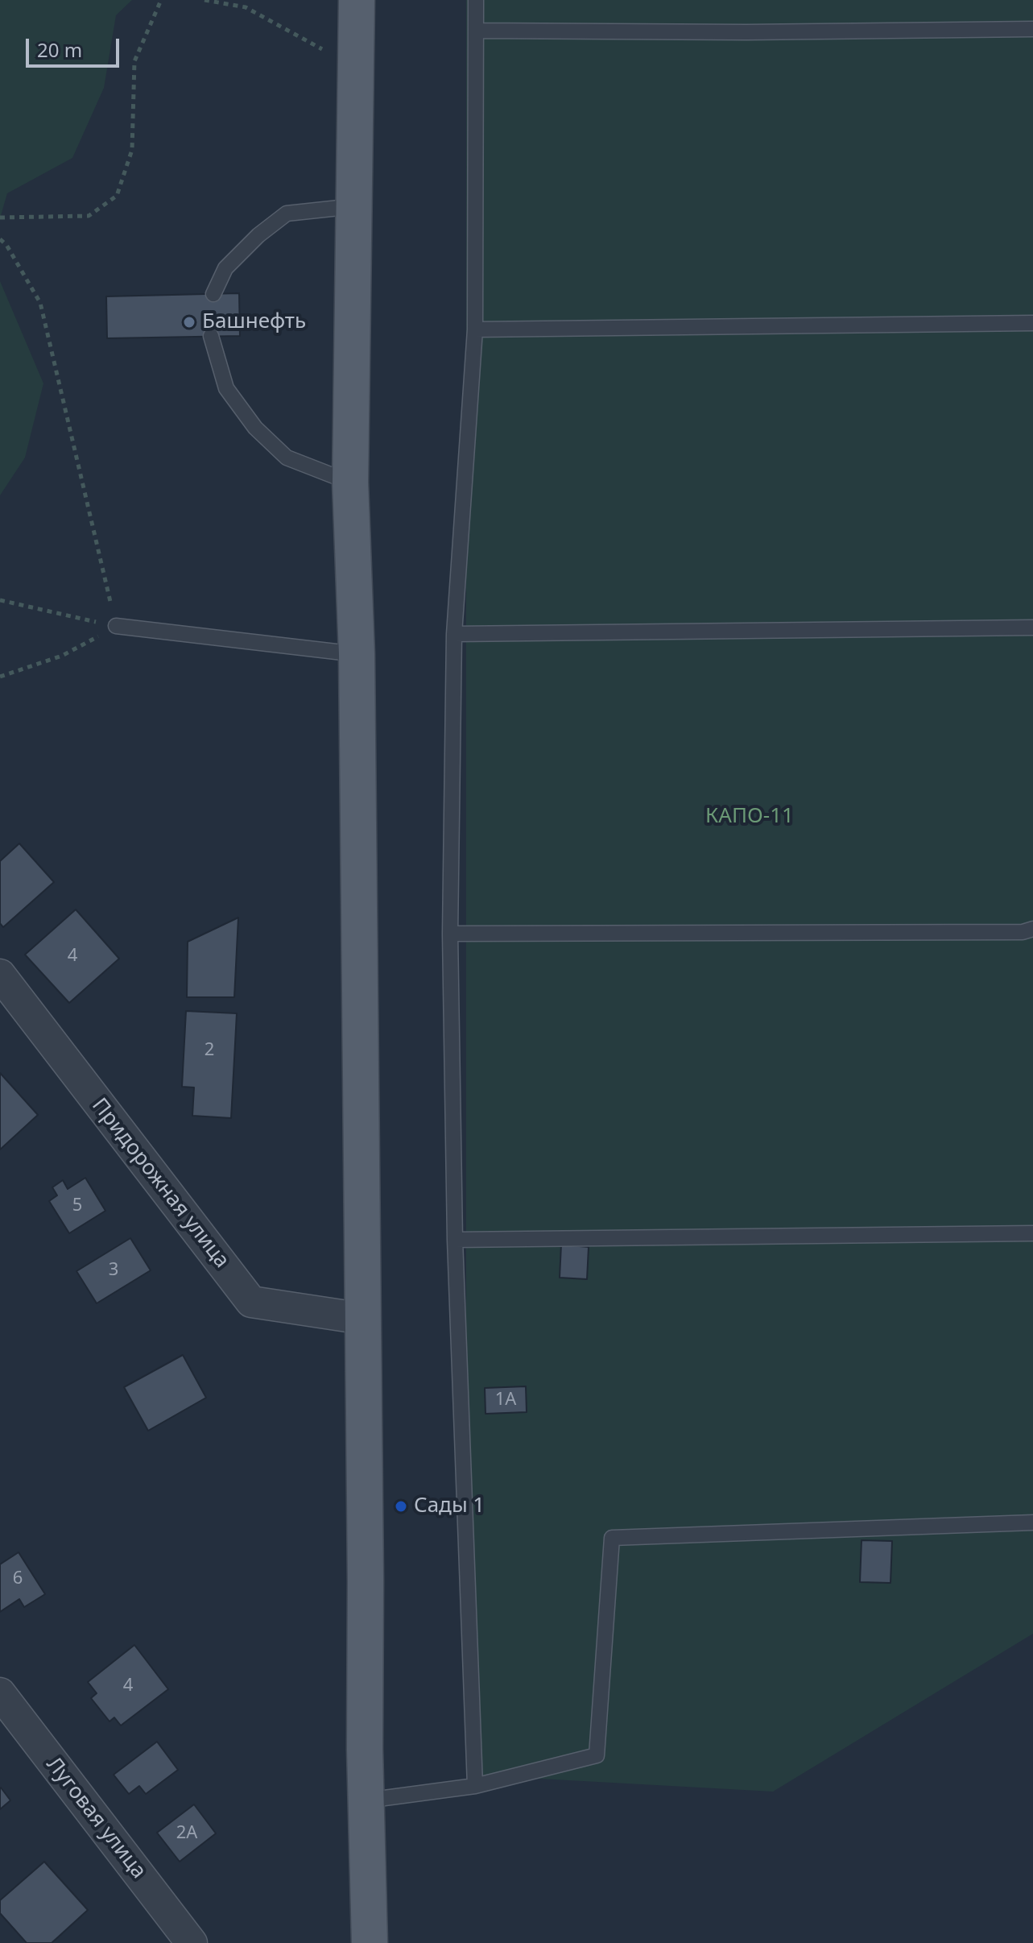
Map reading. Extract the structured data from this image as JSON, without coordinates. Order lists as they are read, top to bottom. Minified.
{"streets":{"street":["Придорожная улица","Луговая улица"]},"parks":["КАПО-11"],"places":["Башнефть","Сады 1"],"house_numbers":["4","2","5","3","1А","6","4","2А"],"scale_bar":"20 m"}
